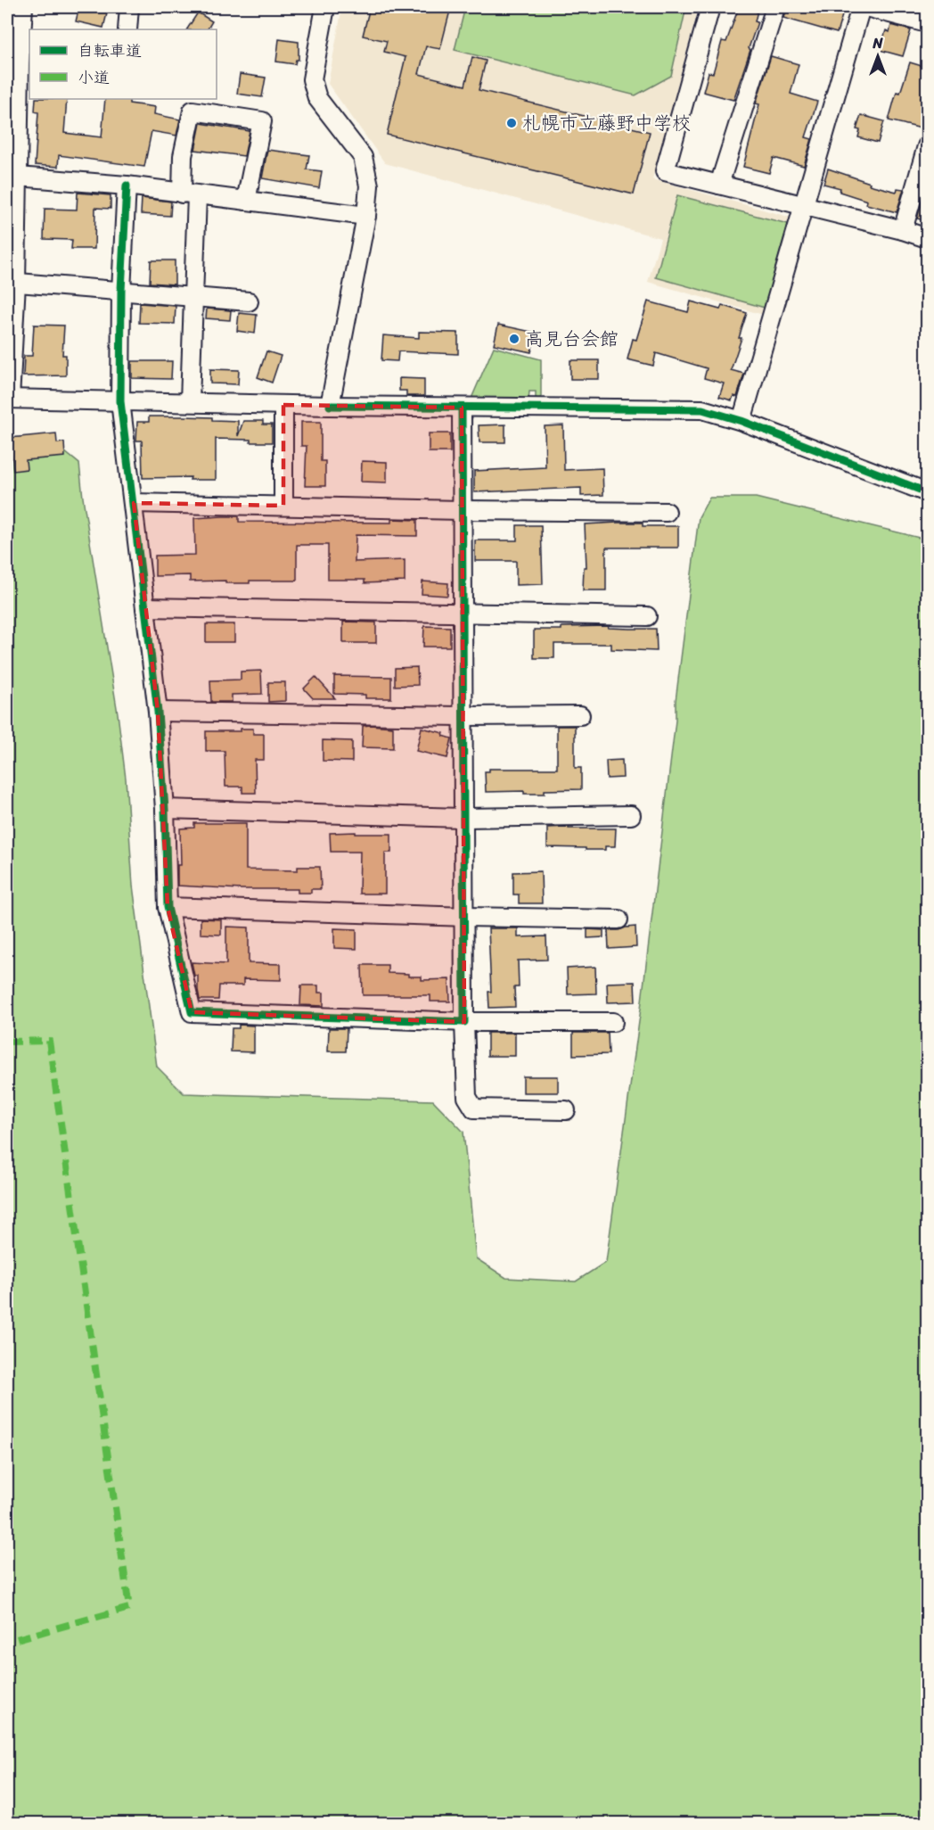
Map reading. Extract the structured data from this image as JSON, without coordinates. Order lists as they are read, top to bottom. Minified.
{"places":["札幌市立藤野中学校","高見台会館"],"legend":["自転車道","小道"],"north":"top"}
